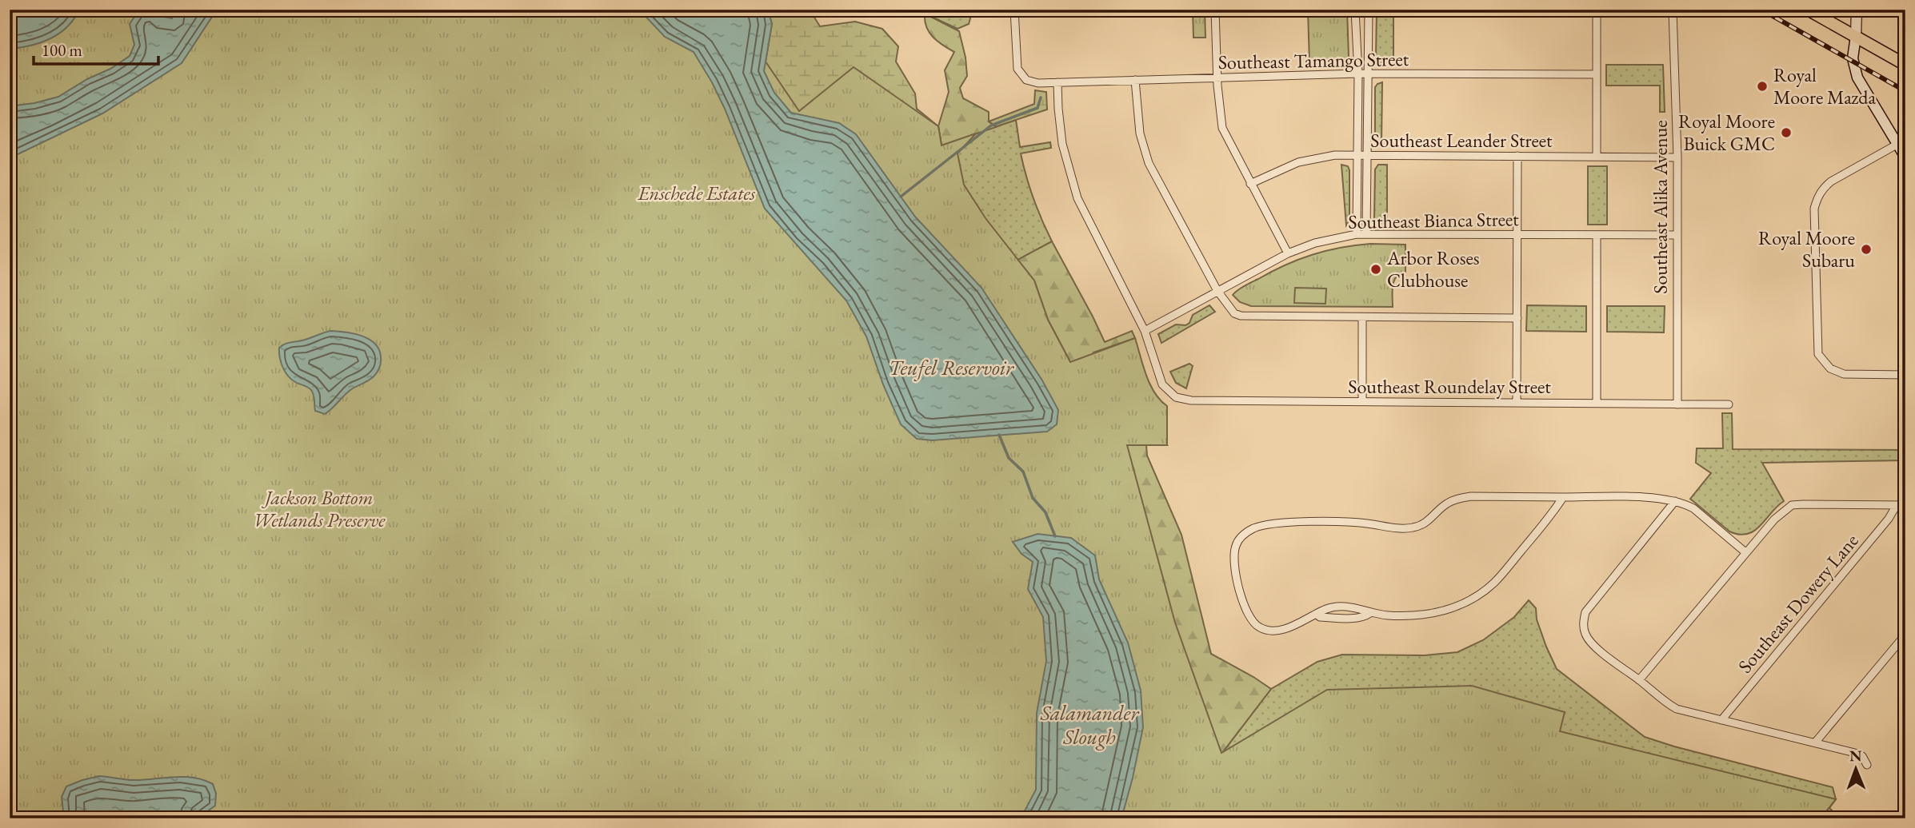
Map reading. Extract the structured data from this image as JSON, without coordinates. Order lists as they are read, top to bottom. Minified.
{"streets":{"street":["Southeast Tamango Street","Southeast Leander Street","Southeast Alika Avenue","Southeast Bianca Street","Southeast Roundelay Street","Southeast Dowery Lane"]},"crossings":[["Southeast Leander Street","Southeast Alika Avenue"],["Southeast Alika Avenue","Southeast Bianca Street"],["Southeast Alika Avenue","Southeast Roundelay Street"],["Southeast Bianca Street","Southeast Roundelay Street"]],"water":["Teufel Reservoir","Salamander Slough"],"parks":["Enschede Estates","Jackson Bottom Wetlands Preserve"],"places":["Royal Moore Mazda","Royal Moore Buick GMC","Royal Moore Subaru","Arbor Roses Clubhouse"],"scale_bar":"100 m","north":"top"}
